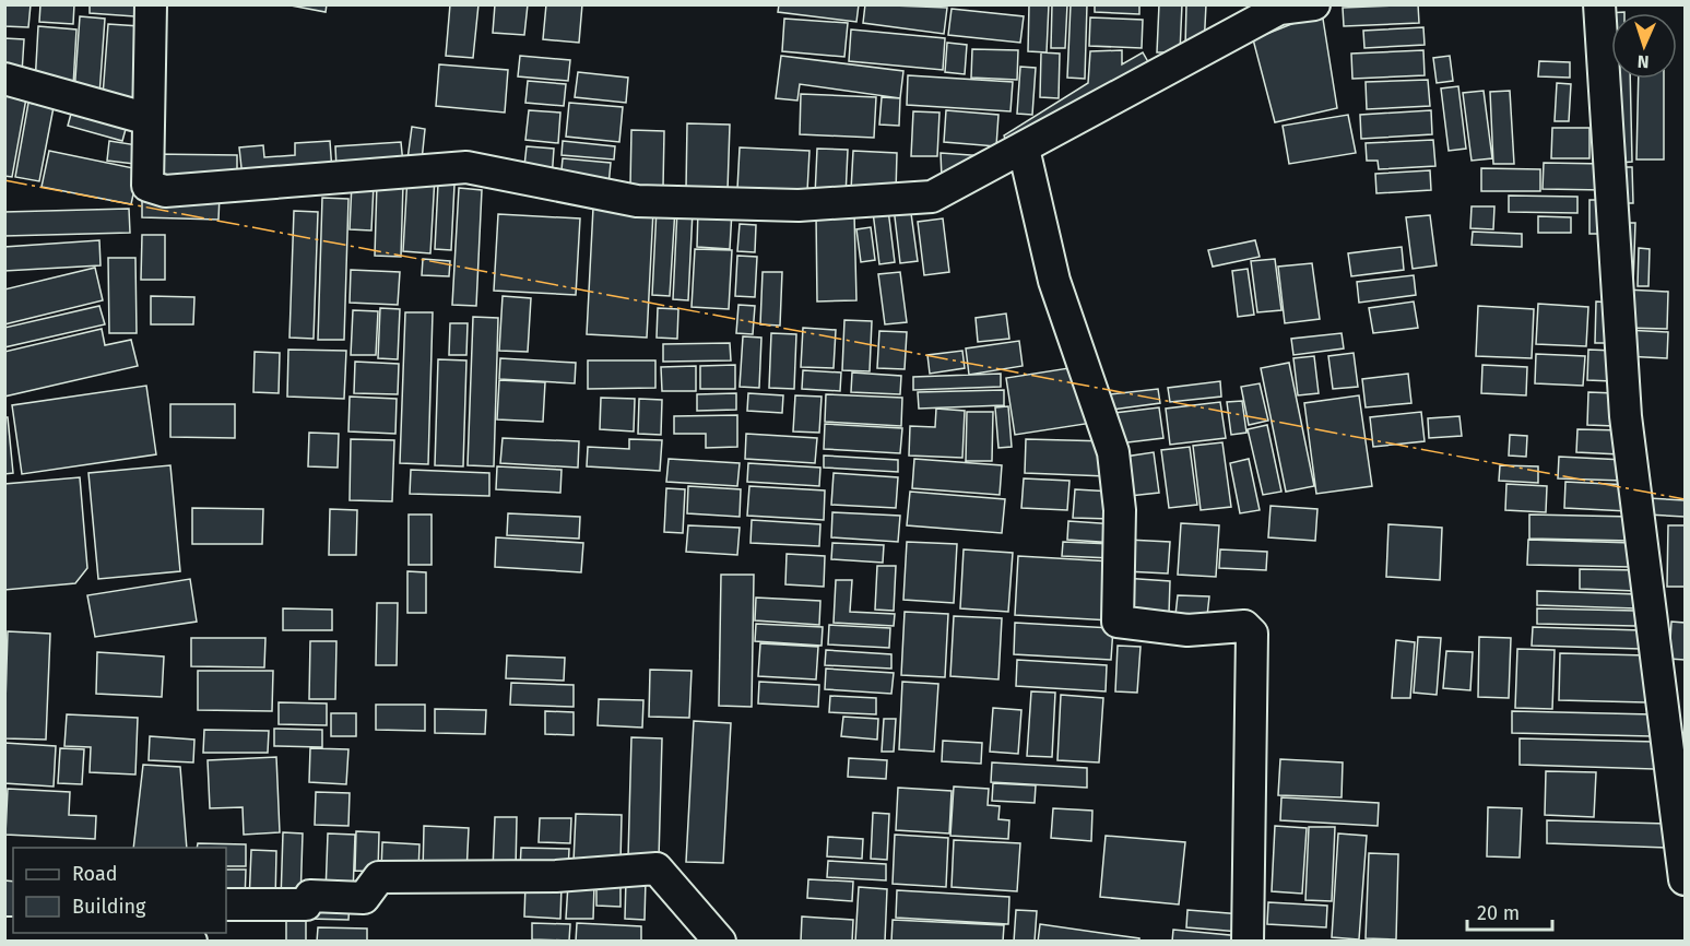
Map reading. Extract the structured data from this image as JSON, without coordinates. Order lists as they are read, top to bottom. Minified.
{"legend":["Road","Building"],"scale_bar":"20 m","north":"bottom"}
